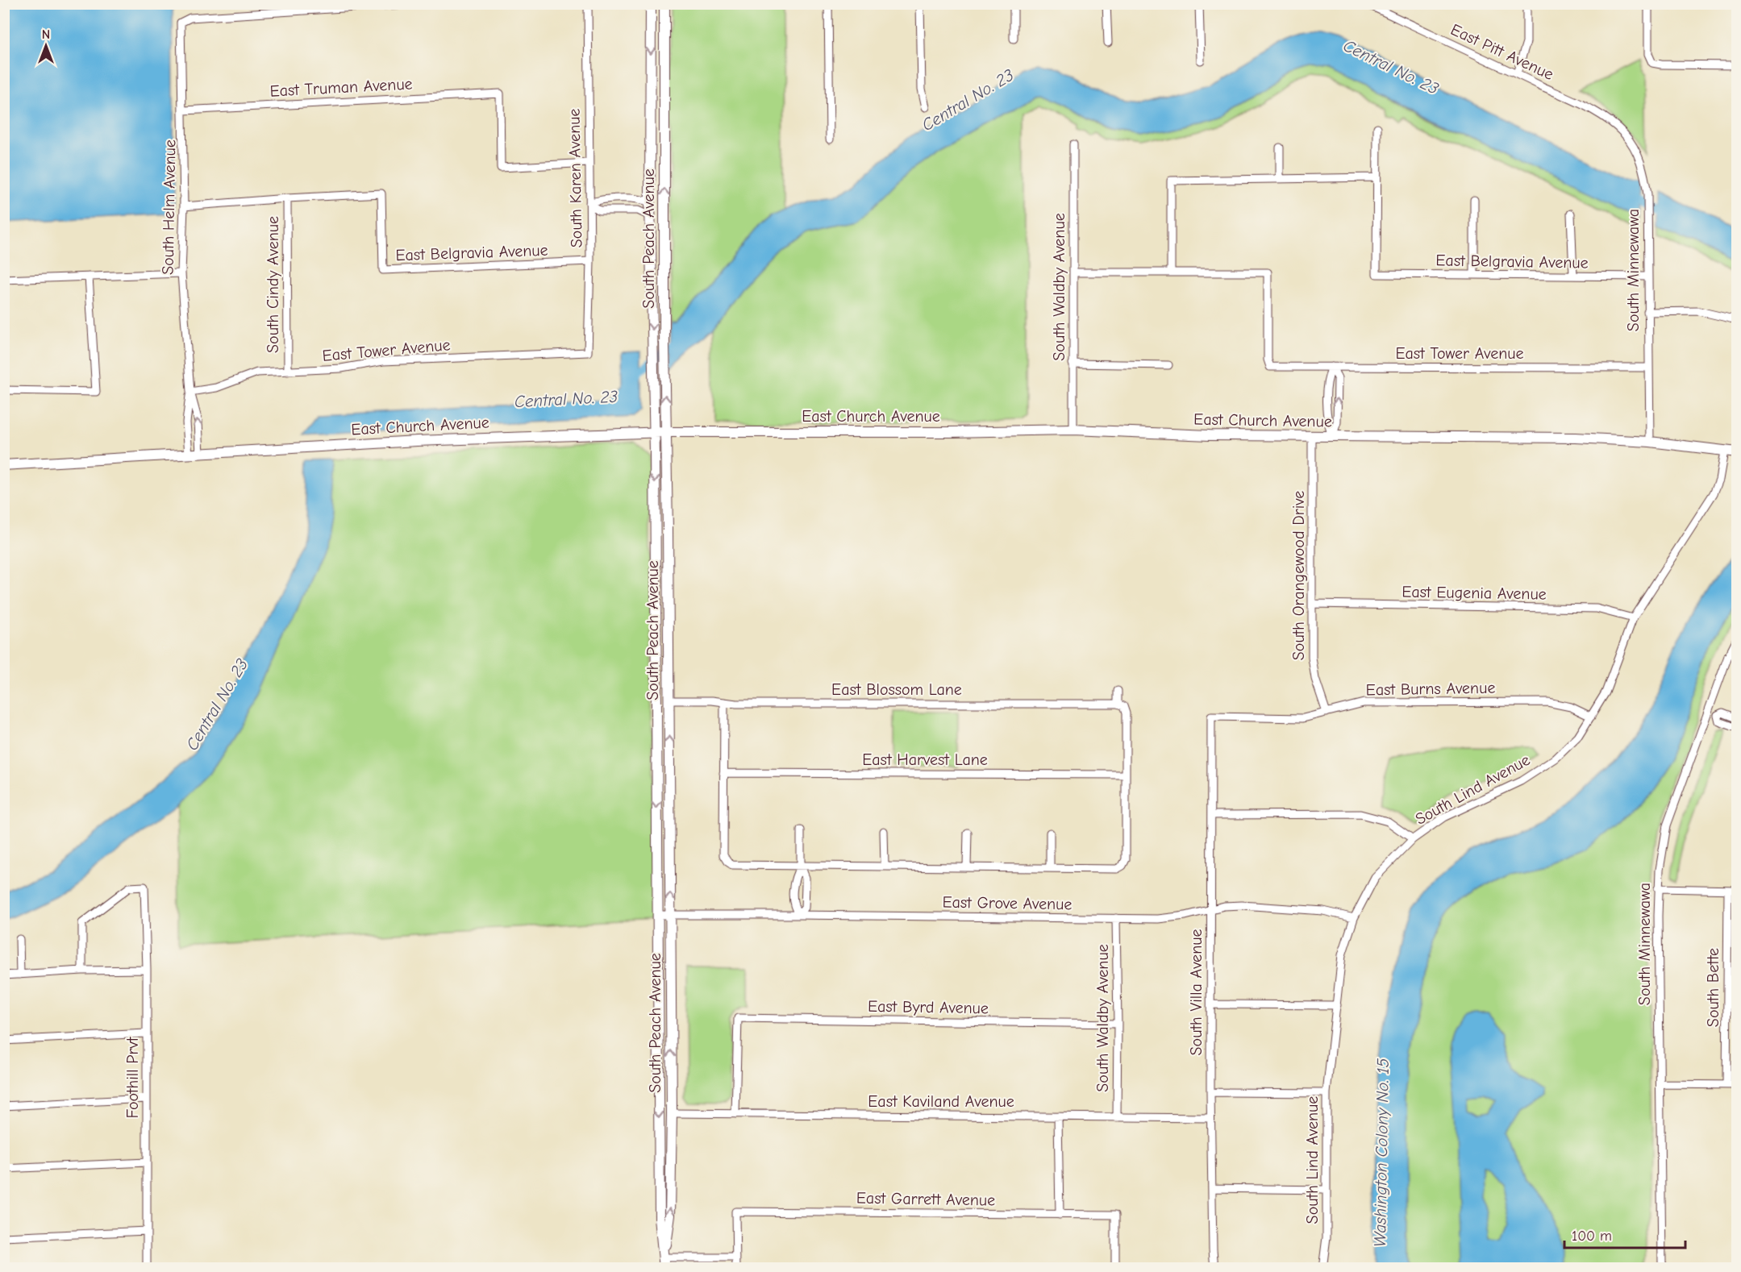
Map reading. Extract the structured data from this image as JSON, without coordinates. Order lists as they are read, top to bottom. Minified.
{"streets":{"street":["East Pitt Avenue","East Truman Avenue","South Karen Avenue","South Helm Avenue","South Peach Avenue","East Belgravia Avenue","South Minnewawa","South Cindy Avenue","South Waldby Avenue","East Tower Avenue","East Church Avenue","South Orangewood Drive","East Eugenia Avenue","East Burns Avenue","East Blossom Lane","East Harvest Lane","South Lind Avenue","East Grove Avenue","South Bette","South Villa Avenue","East Byrd Avenue","Foothill Prvt","East Kaviland Avenue","East Garrett Avenue"]},"crossings":[["East Pitt Avenue","South Minnewawa"],["East Truman Avenue","South Karen Avenue"],["East Truman Avenue","South Helm Avenue"],["South Karen Avenue","East Belgravia Avenue"],["South Karen Avenue","East Tower Avenue"],["South Helm Avenue","East Tower Avenue"],["South Helm Avenue","East Church Avenue"],["South Peach Avenue","East Church Avenue"],["South Peach Avenue","East Blossom Lane"],["South Peach Avenue","East Grove Avenue"],["South Peach Avenue","East Kaviland Avenue"],["East Belgravia Avenue","South Minnewawa"],["East Belgravia Avenue","South Cindy Avenue"],["South Minnewawa","East Tower Avenue"],["South Minnewawa","East Church Avenue"],["South Cindy Avenue","East Tower Avenue"],["South Waldby Avenue","East Church Avenue"],["South Waldby Avenue","East Grove Avenue"],["South Waldby Avenue","East Byrd Avenue"],["South Waldby Avenue","East Kaviland Avenue"],["East Church Avenue","South Orangewood Drive"],["East Church Avenue","South Lind Avenue"],["South Orangewood Drive","East Eugenia Avenue"],["South Orangewood Drive","East Burns Avenue"],["East Eugenia Avenue","South Lind Avenue"],["East Burns Avenue","South Lind Avenue"],["East Burns Avenue","South Villa Avenue"],["South Lind Avenue","East Grove Avenue"],["East Grove Avenue","South Villa Avenue"],["South Villa Avenue","East Kaviland Avenue"],["East Byrd Avenue","East Kaviland Avenue"]],"water":["Central No. 23","Washington Colony No. 15"],"scale_bar":"100 m","north":"top"}
